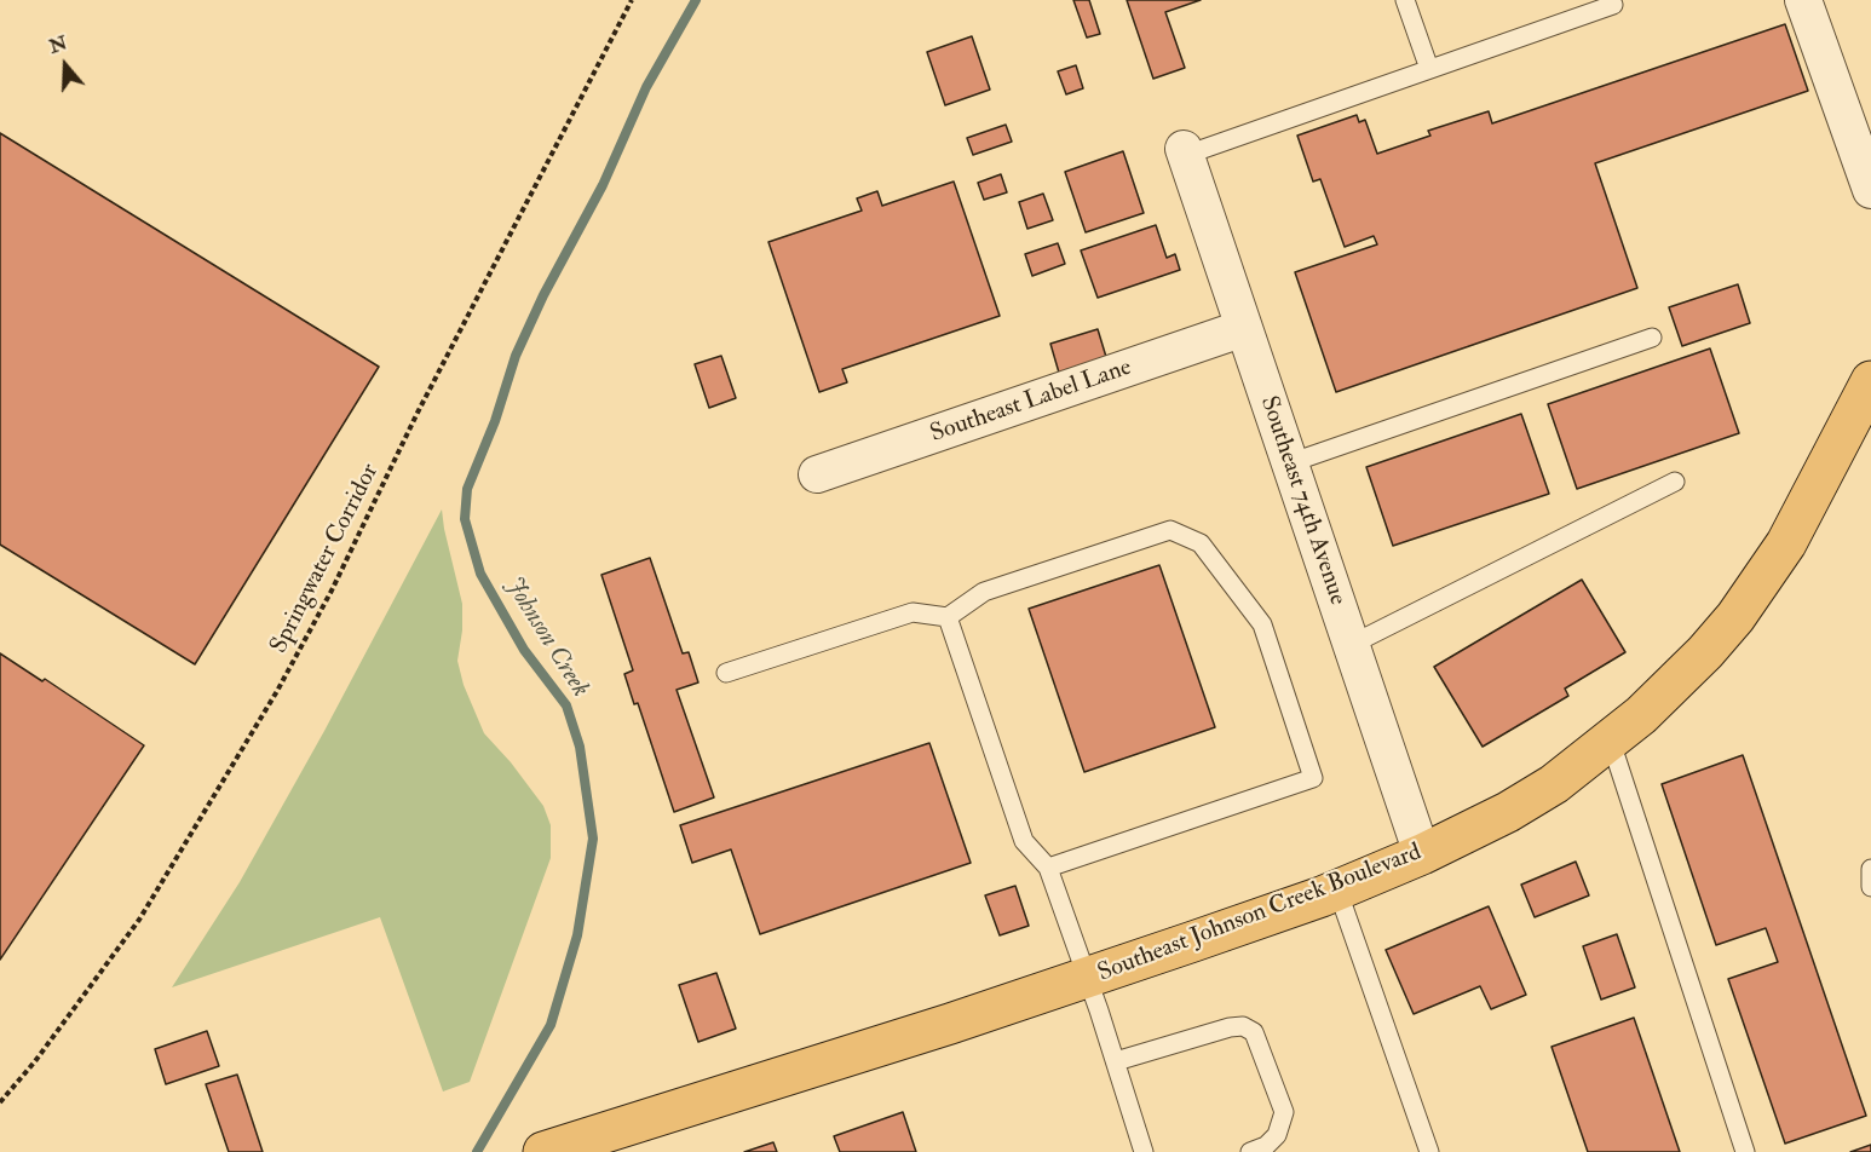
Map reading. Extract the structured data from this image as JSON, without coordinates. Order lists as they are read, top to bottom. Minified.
{"streets":{"main road":["Southeast Johnson Creek Boulevard"],"street":["Southeast Label Lane","Southeast 74th Avenue"],"path":["Springwater Corridor"]},"crossings":[["Southeast Label Lane","Southeast 74th Avenue"],["Southeast 74th Avenue","Southeast Johnson Creek Boulevard"]],"water":["Johnson Creek"],"north":"top"}
